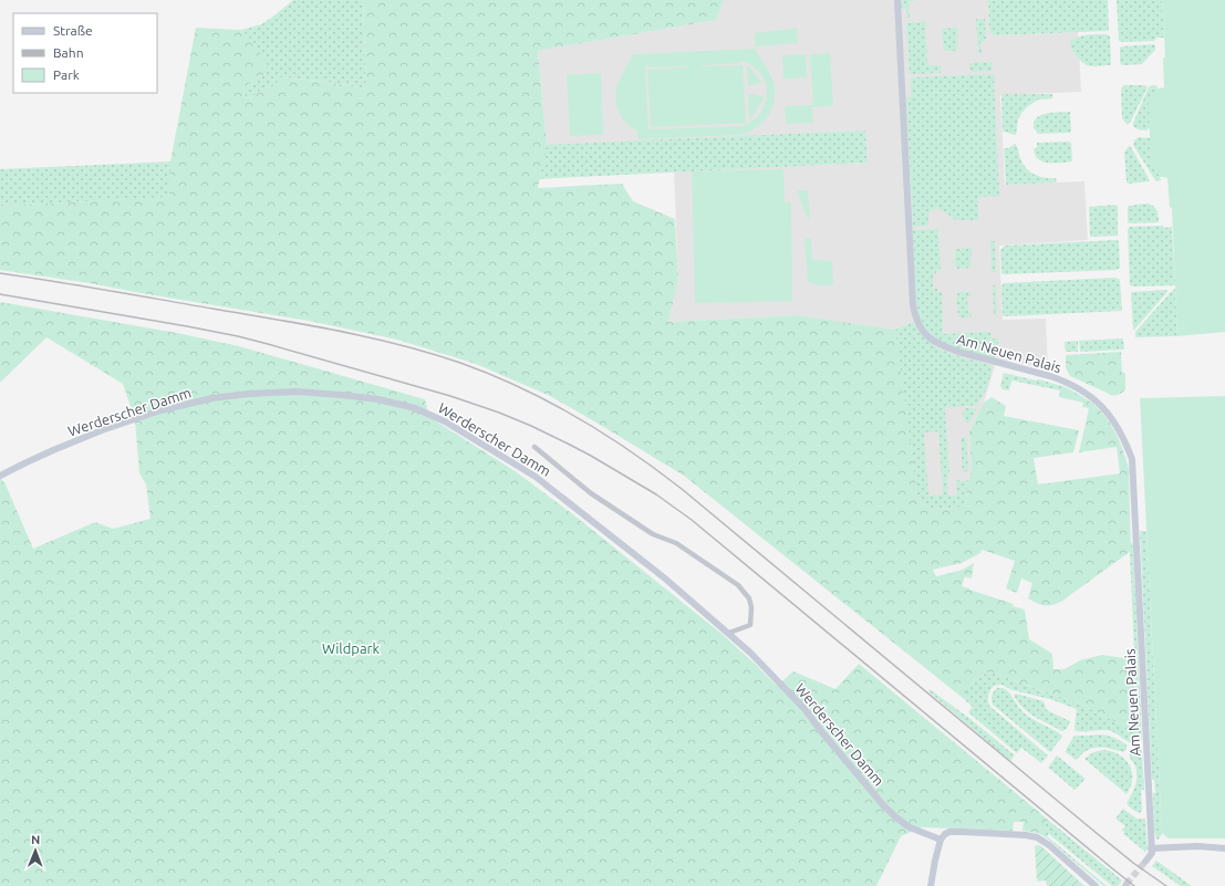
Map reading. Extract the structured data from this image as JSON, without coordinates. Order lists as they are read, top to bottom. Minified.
{"streets":{"street":["Am Neuen Palais","Werderscher Damm"]},"parks":["Wildpark"],"legend":["Straße","Bahn","Park"],"north":"top"}
